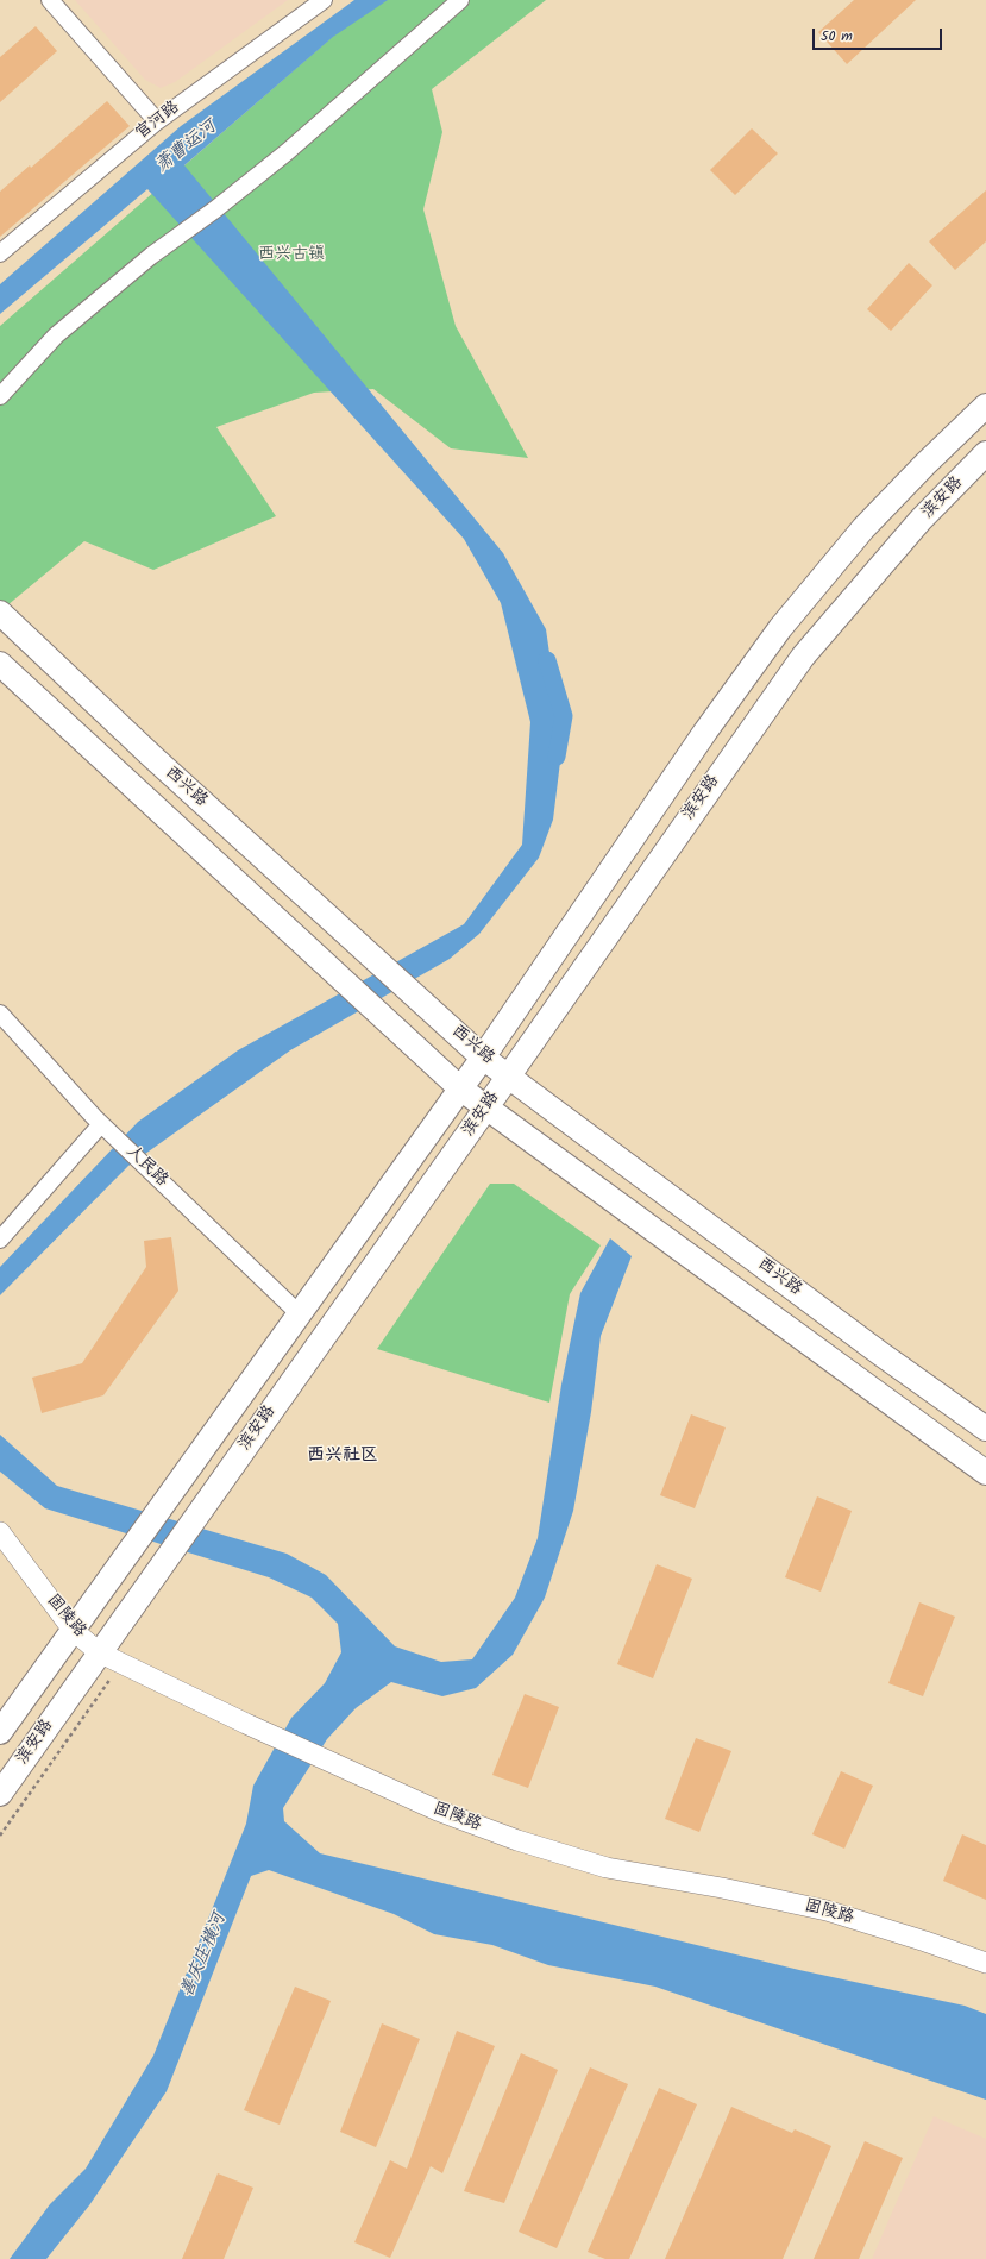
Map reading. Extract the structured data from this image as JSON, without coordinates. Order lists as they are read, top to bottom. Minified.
{"streets":{"main road":["滨安路","西兴路"],"street":["官河路","人民路","固陵路"]},"crossings":[["滨安路","西兴路"],["滨安路","人民路"],["滨安路","固陵路"]],"districts":["西兴社区"],"water":["萧曹运河","善庆庄横河"],"parks":["西兴古镇"],"scale_bar":"50 m"}
